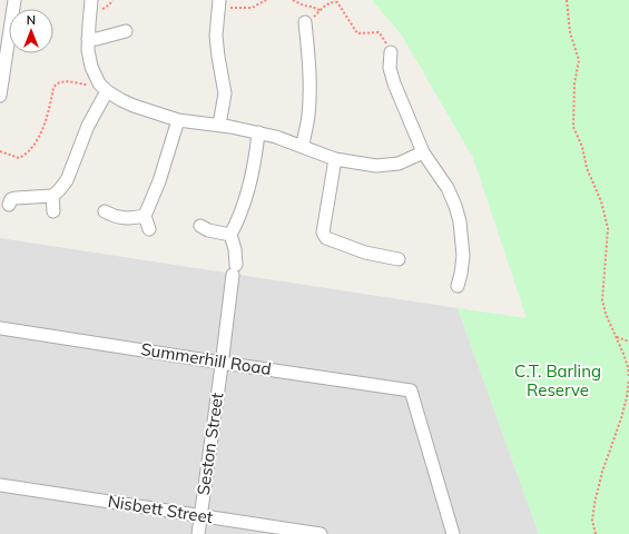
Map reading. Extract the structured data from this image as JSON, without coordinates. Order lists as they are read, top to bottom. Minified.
{"streets":{"street":["Summerhill Road","Seston Street","Nisbett Street"]},"crossings":[["Summerhill Road","Seston Street"],["Seston Street","Nisbett Street"]],"parks":["C.T. Barling Reserve"],"north":"top"}
